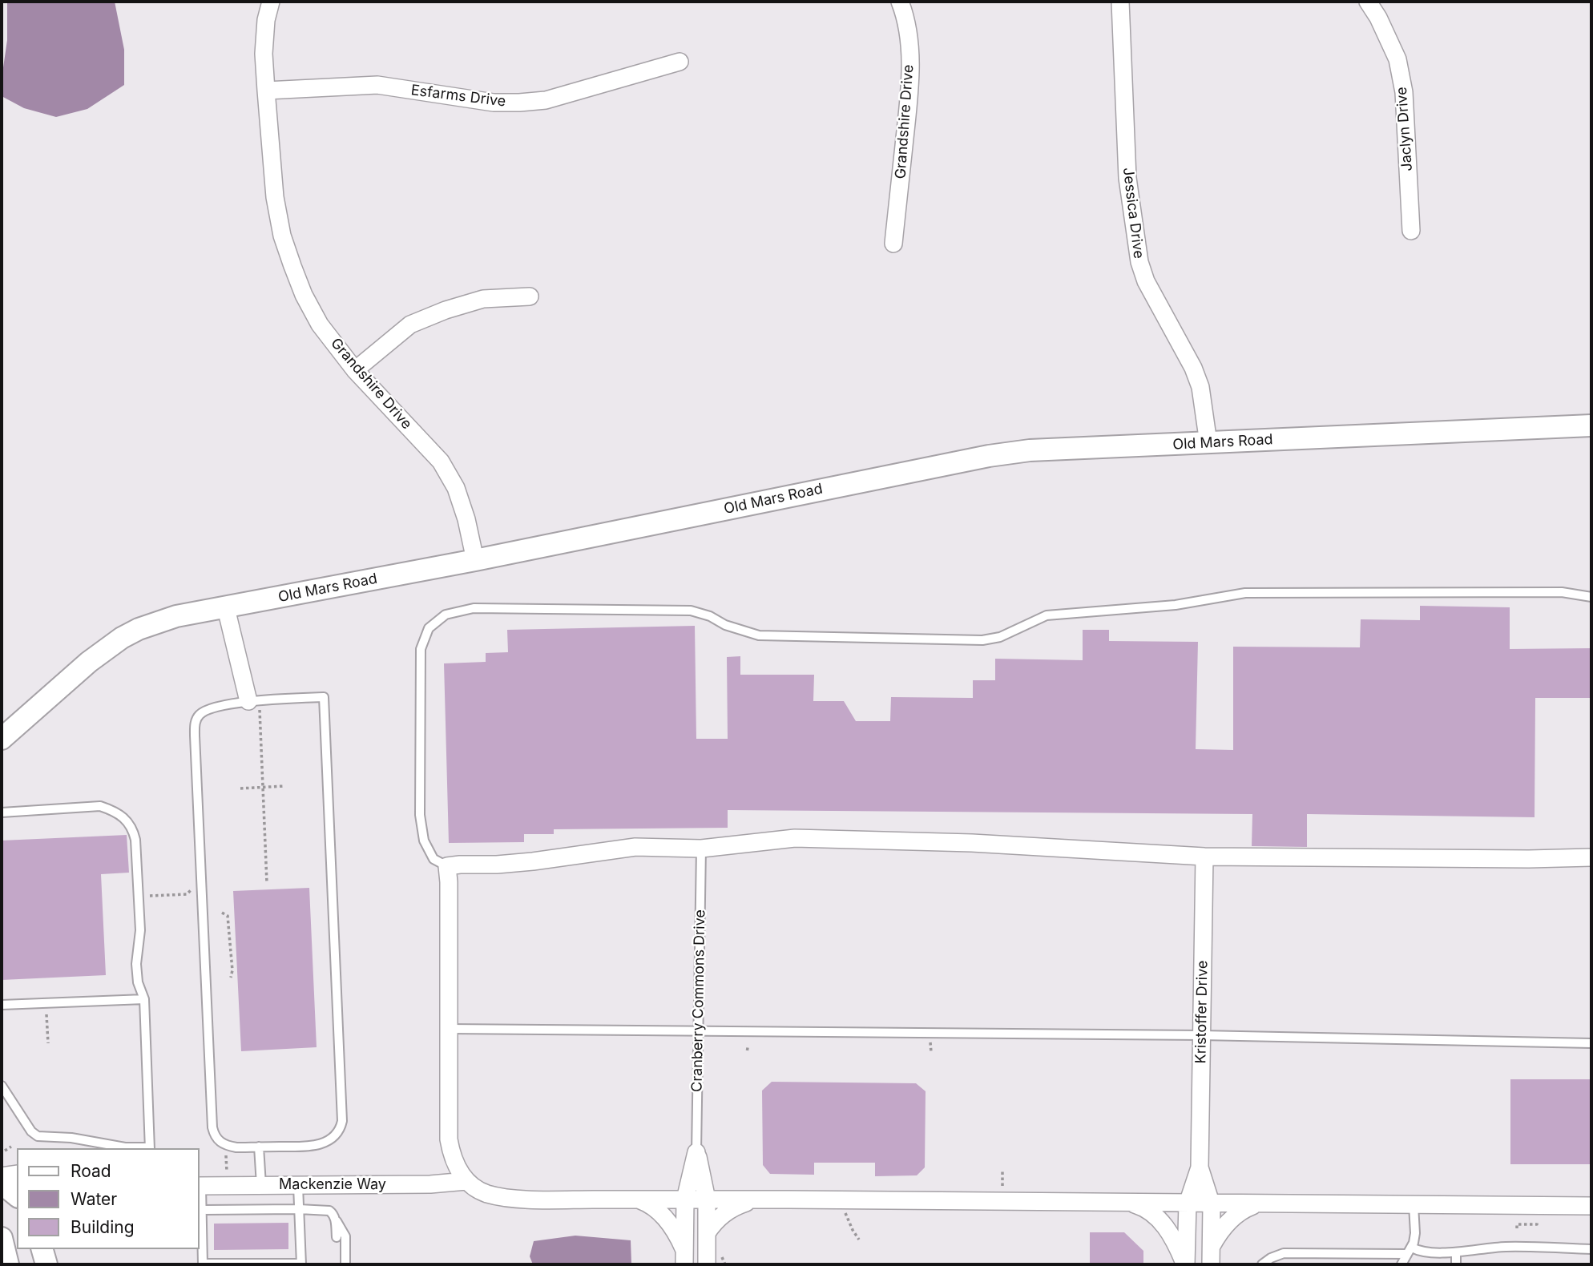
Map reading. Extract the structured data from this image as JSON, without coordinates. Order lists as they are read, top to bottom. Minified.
{"streets":{"street":["Esfarms Drive","Grandshire Drive","Jaclyn Drive","Jessica Drive","Old Mars Road","Cranberry Commons Drive","Kristoffer Drive","Mackenzie Way"]},"crossings":[["Esfarms Drive","Grandshire Drive"],["Grandshire Drive","Old Mars Road"],["Jessica Drive","Old Mars Road"]],"legend":["Road","Water","Building"]}
